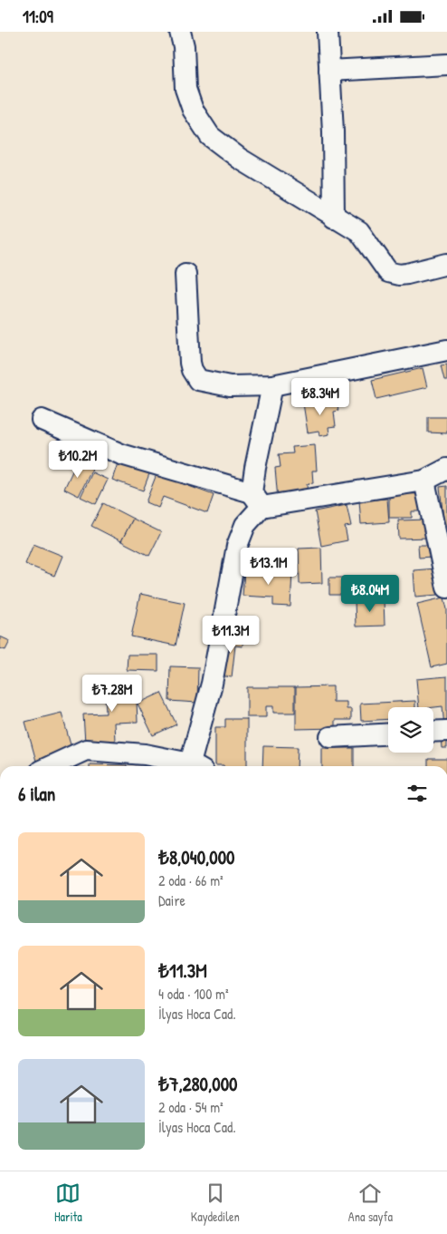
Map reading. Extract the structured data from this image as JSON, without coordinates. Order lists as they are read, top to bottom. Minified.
{"page":{"status":"11:09","price":["₺8.34M","₺10.2M","₺13.1M","₺8.04M","₺11.3M","₺7.28M"],"heading":"6 ilan","list":[{"name":"₺8,040,000","note":"2 oda · 66 m² · Daire"},{"name":"₺11.3M","note":"4 oda · 100 m² · İlyas Hoca Cad."},{"name":"₺7,280,000","note":"2 oda · 54 m² · İlyas Hoca Cad."}],"tabs":["Harita","Kaydedilen","Ana sayfa"]}}
